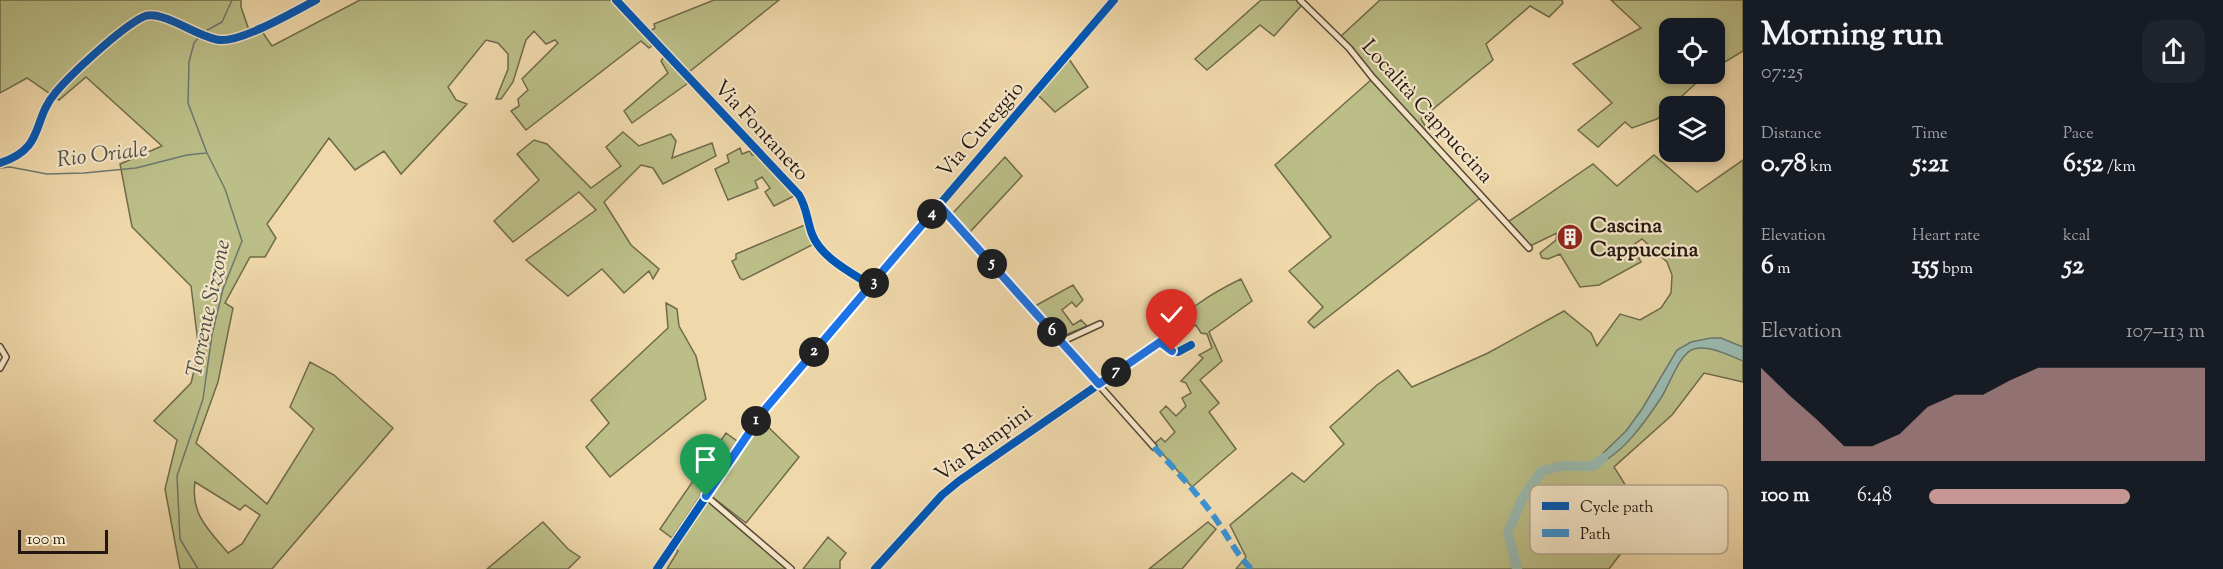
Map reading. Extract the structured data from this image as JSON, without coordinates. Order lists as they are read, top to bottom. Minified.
{"streets":{"main road":["Via Cureggio"],"street":["Località Cappuccina","Via Fontaneto","Via Rampini"]},"crossings":[["Via Cureggio","Via Fontaneto"]],"water":["Rio Oriale","Torrente Sizzone"],"places":{"building":["Cascina Cappuccina"]},"legend":["Cycle path","Path"],"scale_bar":"100 m","page":{"heading":["Morning run","07:25"],"stats":[["Distance","0.78 km"],["Time","5:21"],["Pace","6:52 /km"],["Elevation","6 m"],["Heart rate","155 bpm"],["kcal","52"]],"pins":["4","5","3","6","2","7","1"],"chart":["Elevation","107–113 m"],"list":[{"name":"100 m","note":"6:48"}],"scale":"100 m"}}
